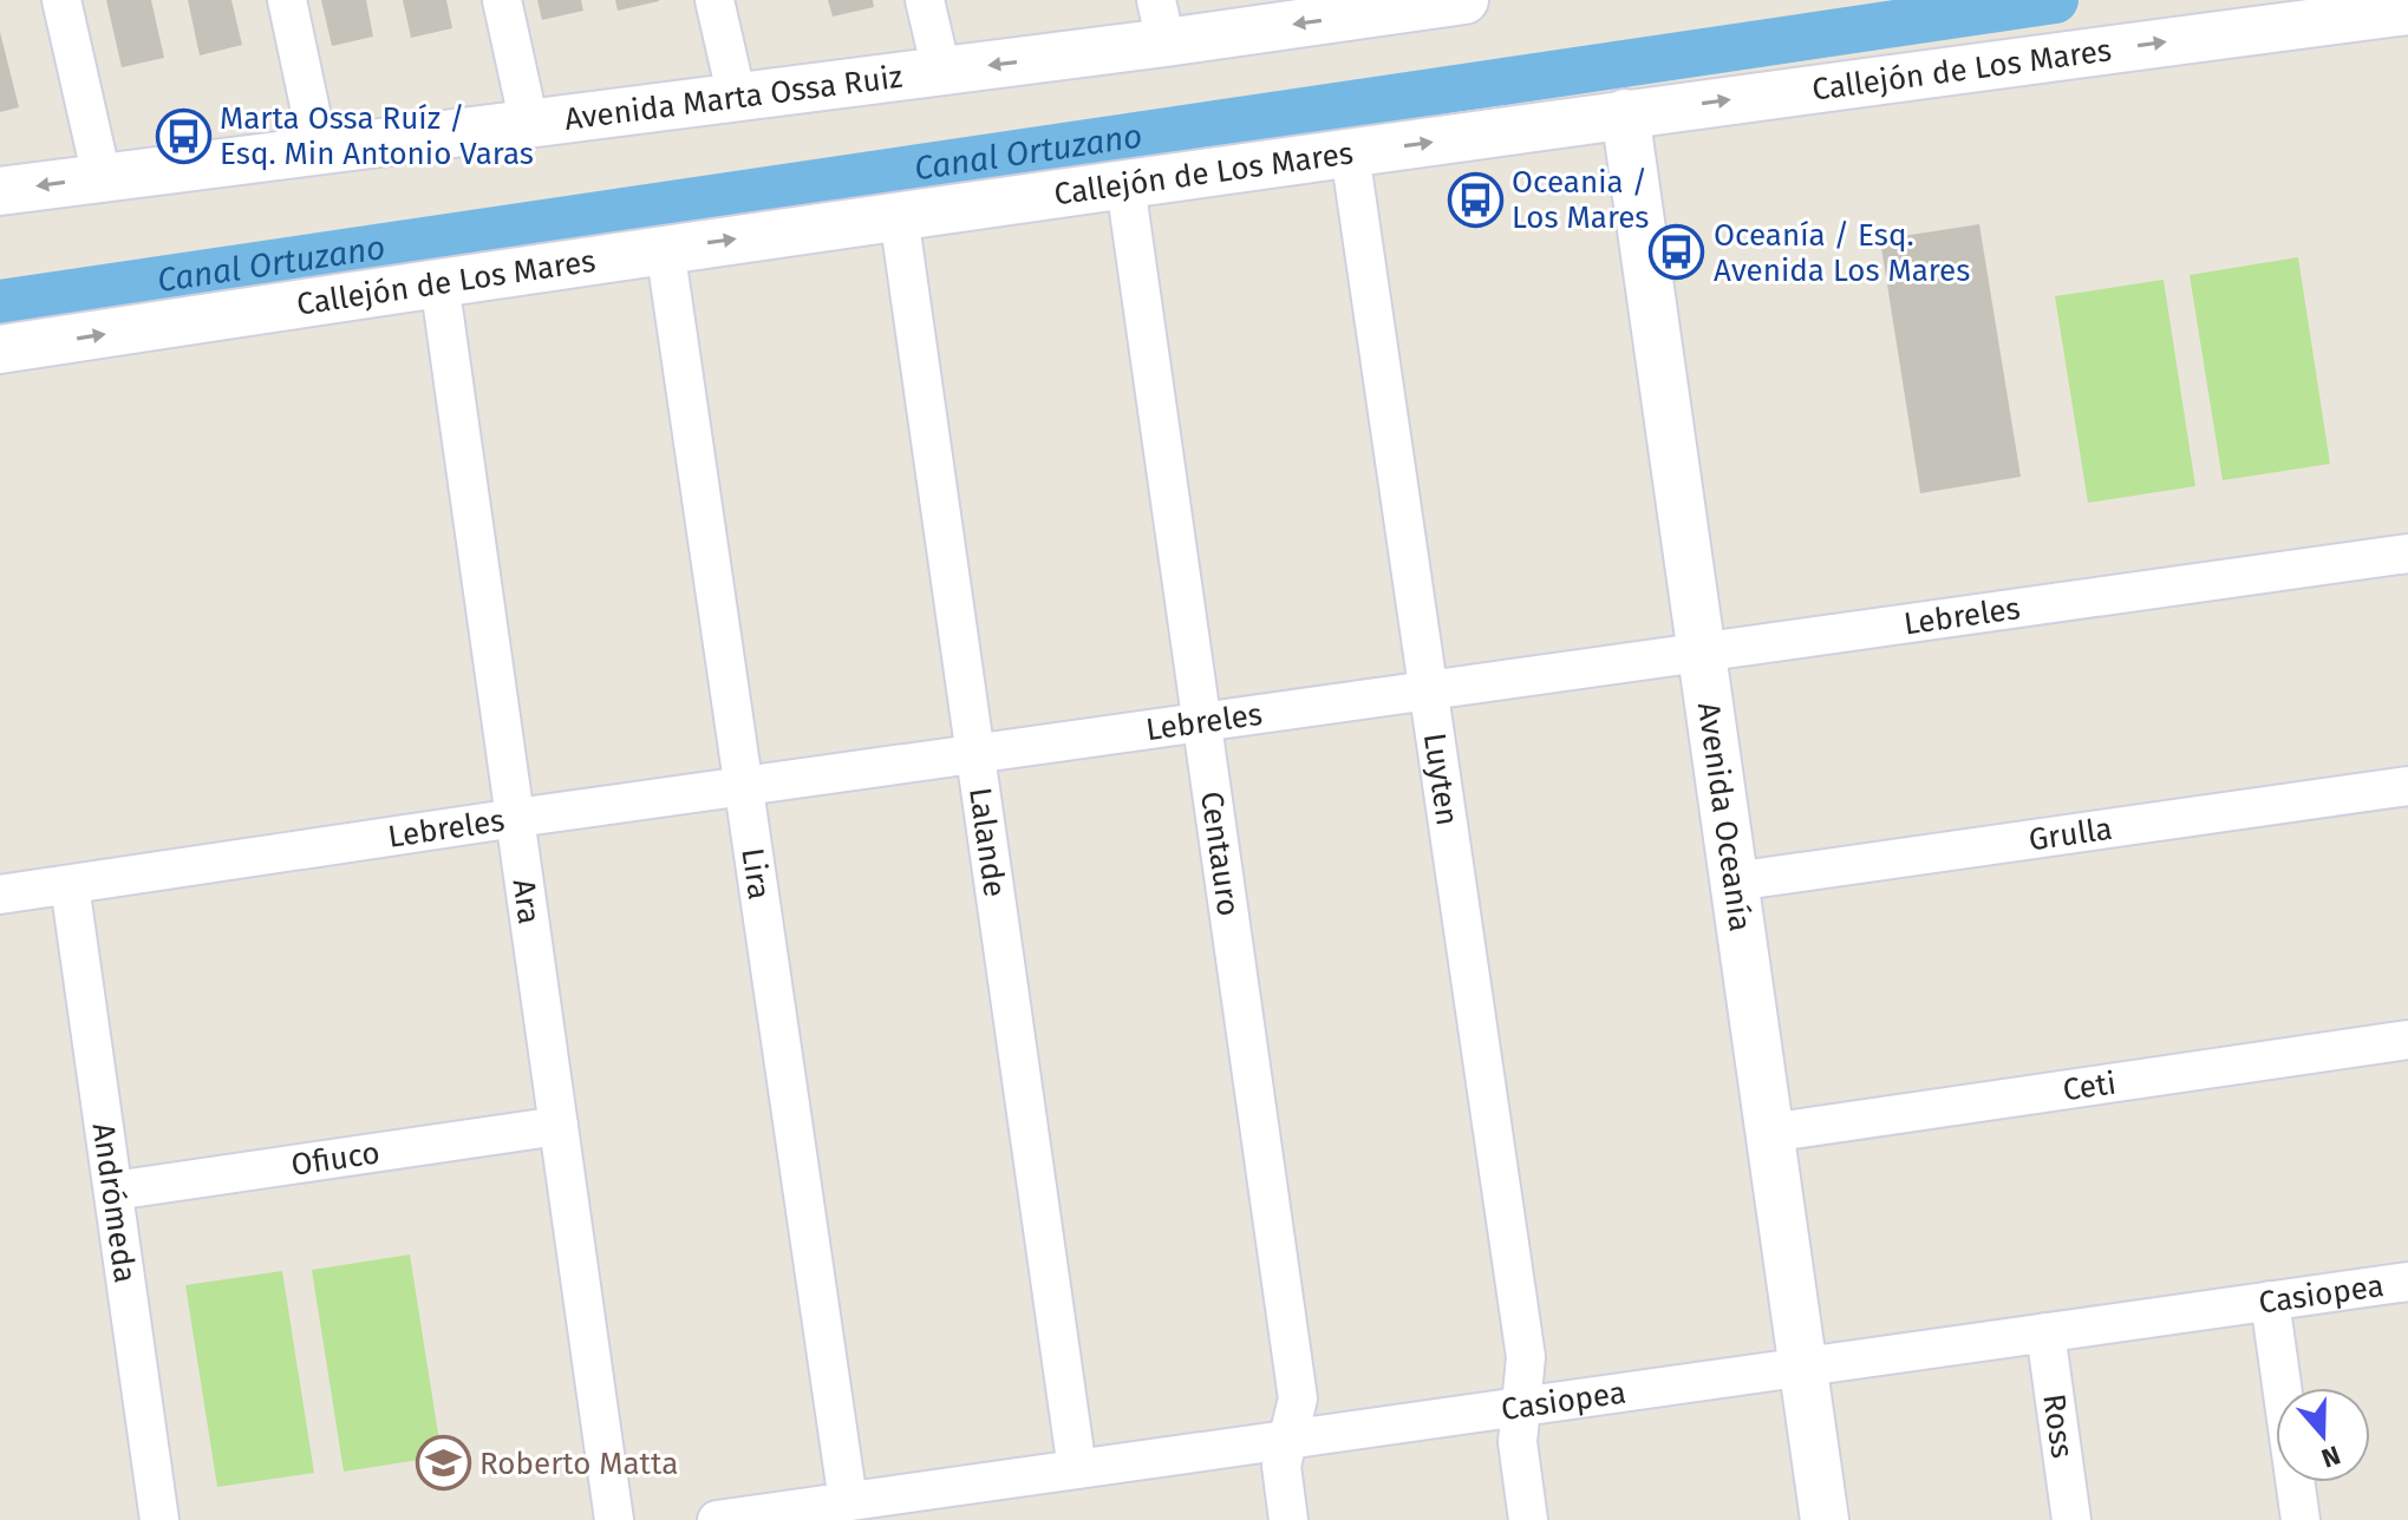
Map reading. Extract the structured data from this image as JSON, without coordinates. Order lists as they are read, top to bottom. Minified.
{"streets":{"street":["Callejón de Los Mares","Avenida Marta Ossa Ruiz","Lebreles","Luyten","Avenida Oceanía","Grulla","Lalande","Centauro","Lira","Ara","Ceti","Ofiuco","Andrómeda","Casiopea","Ross"]},"crossings":[["Callejón de Los Mares","Luyten"],["Callejón de Los Mares","Avenida Oceanía"],["Callejón de Los Mares","Lalande"],["Callejón de Los Mares","Centauro"],["Callejón de Los Mares","Lira"],["Callejón de Los Mares","Ara"],["Lebreles","Luyten"],["Lebreles","Avenida Oceanía"],["Lebreles","Lalande"],["Lebreles","Centauro"],["Lebreles","Lira"],["Lebreles","Ara"],["Lebreles","Andrómeda"],["Luyten","Casiopea"],["Avenida Oceanía","Grulla"],["Avenida Oceanía","Ceti"],["Avenida Oceanía","Casiopea"],["Lalande","Casiopea"],["Centauro","Casiopea"],["Lira","Casiopea"],["Ara","Ofiuco"],["Ofiuco","Andrómeda"],["Casiopea","Ross"]],"one_way":["Callejón de Los Mares","Avenida Marta Ossa Ruiz"],"water":["Canal Ortuzano"],"places":{"bus stop":["Marta Ossa Ruíz / Esq. Min Antonio Varas","Oceania / Los Mares","Oceanía / Esq. Avenida Los Mares"],"school or university":["Roberto Matta"]},"north":"bottom"}
